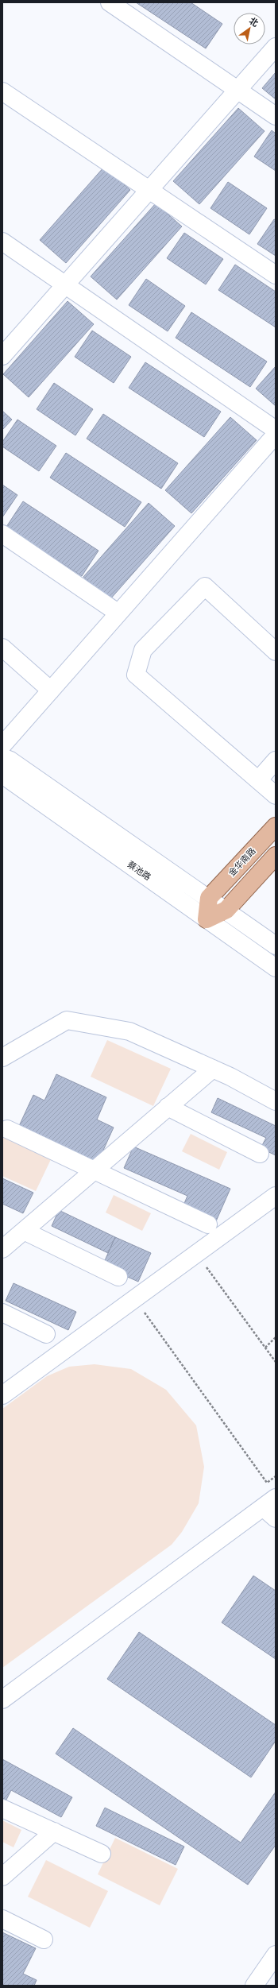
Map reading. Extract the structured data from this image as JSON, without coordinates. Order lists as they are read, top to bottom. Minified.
{"streets":{"main road":["金华南路"],"street":["蔡池路"]},"crossings":[["金华南路","蔡池路"]],"north":"top right"}
